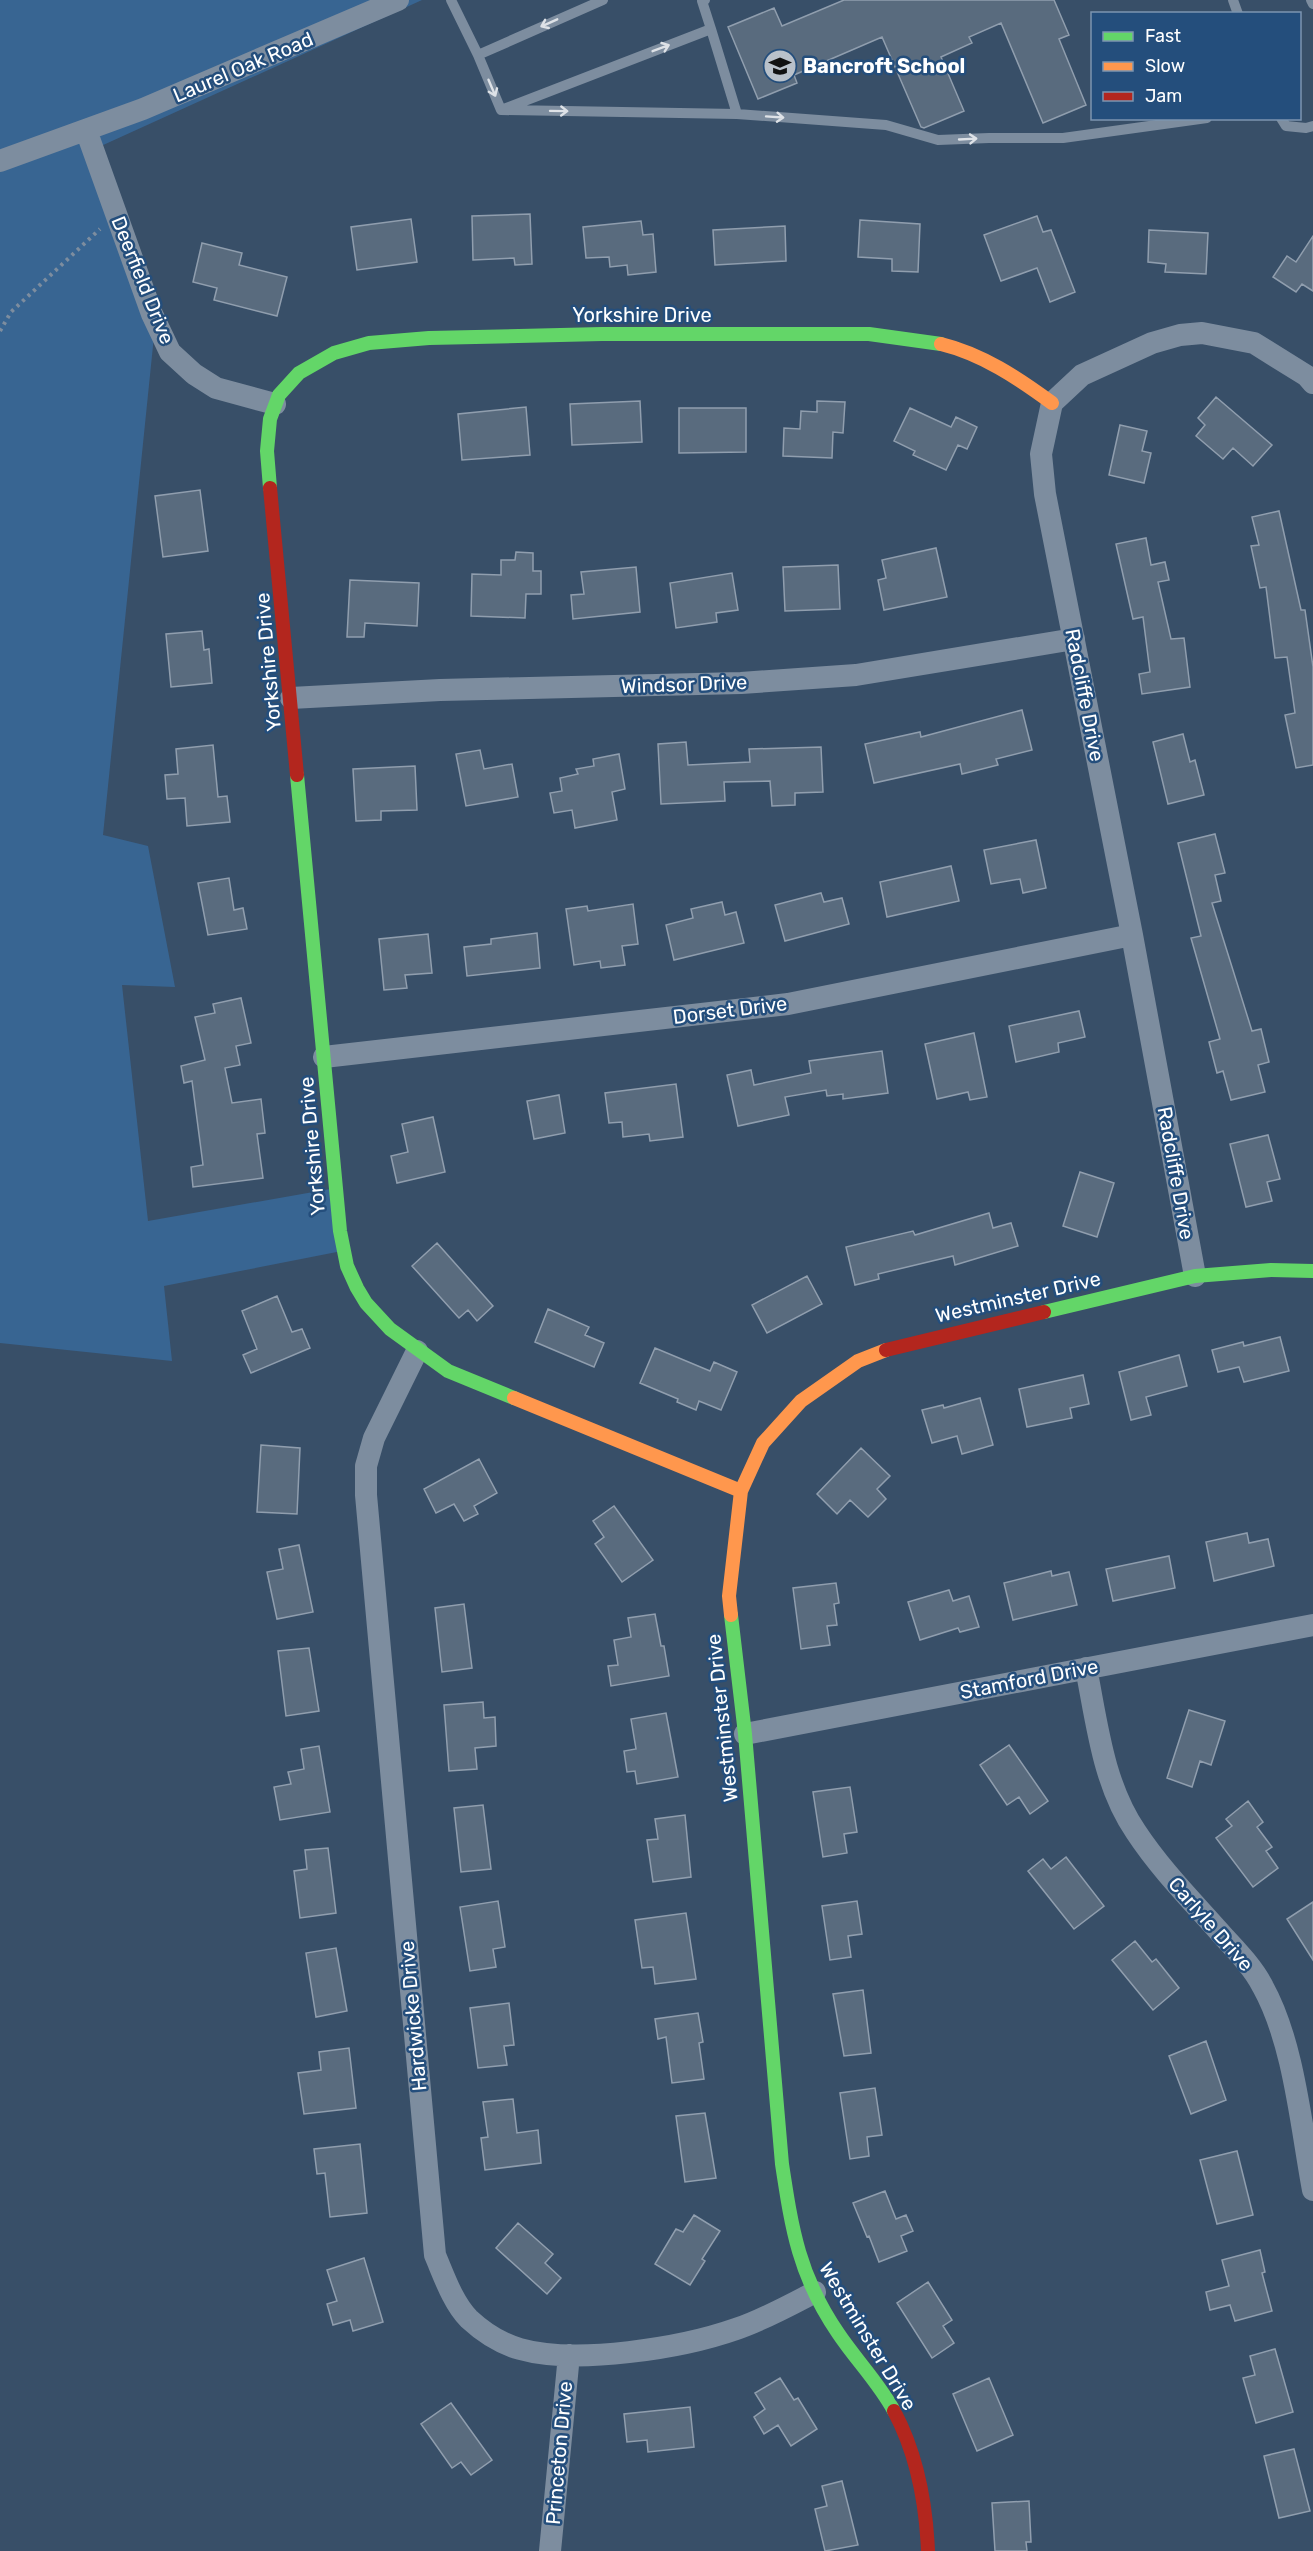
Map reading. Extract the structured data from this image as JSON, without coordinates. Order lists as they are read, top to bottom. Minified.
{"streets":{"street":["Laurel Oak Road","Deerfield Drive","Yorkshire Drive","Windsor Drive","Radcliffe Drive","Dorset Drive","Westminster Drive","Stamford Drive","Carlyle Drive","Hardwicke Drive","Princeton Drive"]},"crossings":[["Laurel Oak Road","Deerfield Drive"],["Deerfield Drive","Yorkshire Drive"],["Yorkshire Drive","Windsor Drive"],["Yorkshire Drive","Radcliffe Drive"],["Yorkshire Drive","Dorset Drive"],["Yorkshire Drive","Westminster Drive"],["Yorkshire Drive","Hardwicke Drive"],["Windsor Drive","Radcliffe Drive"],["Radcliffe Drive","Dorset Drive"],["Radcliffe Drive","Westminster Drive"],["Westminster Drive","Stamford Drive"],["Westminster Drive","Hardwicke Drive"],["Stamford Drive","Carlyle Drive"],["Hardwicke Drive","Princeton Drive"]],"places":{"school or university":["Bancroft School"]},"legend":["Fast","Slow","Jam"]}
